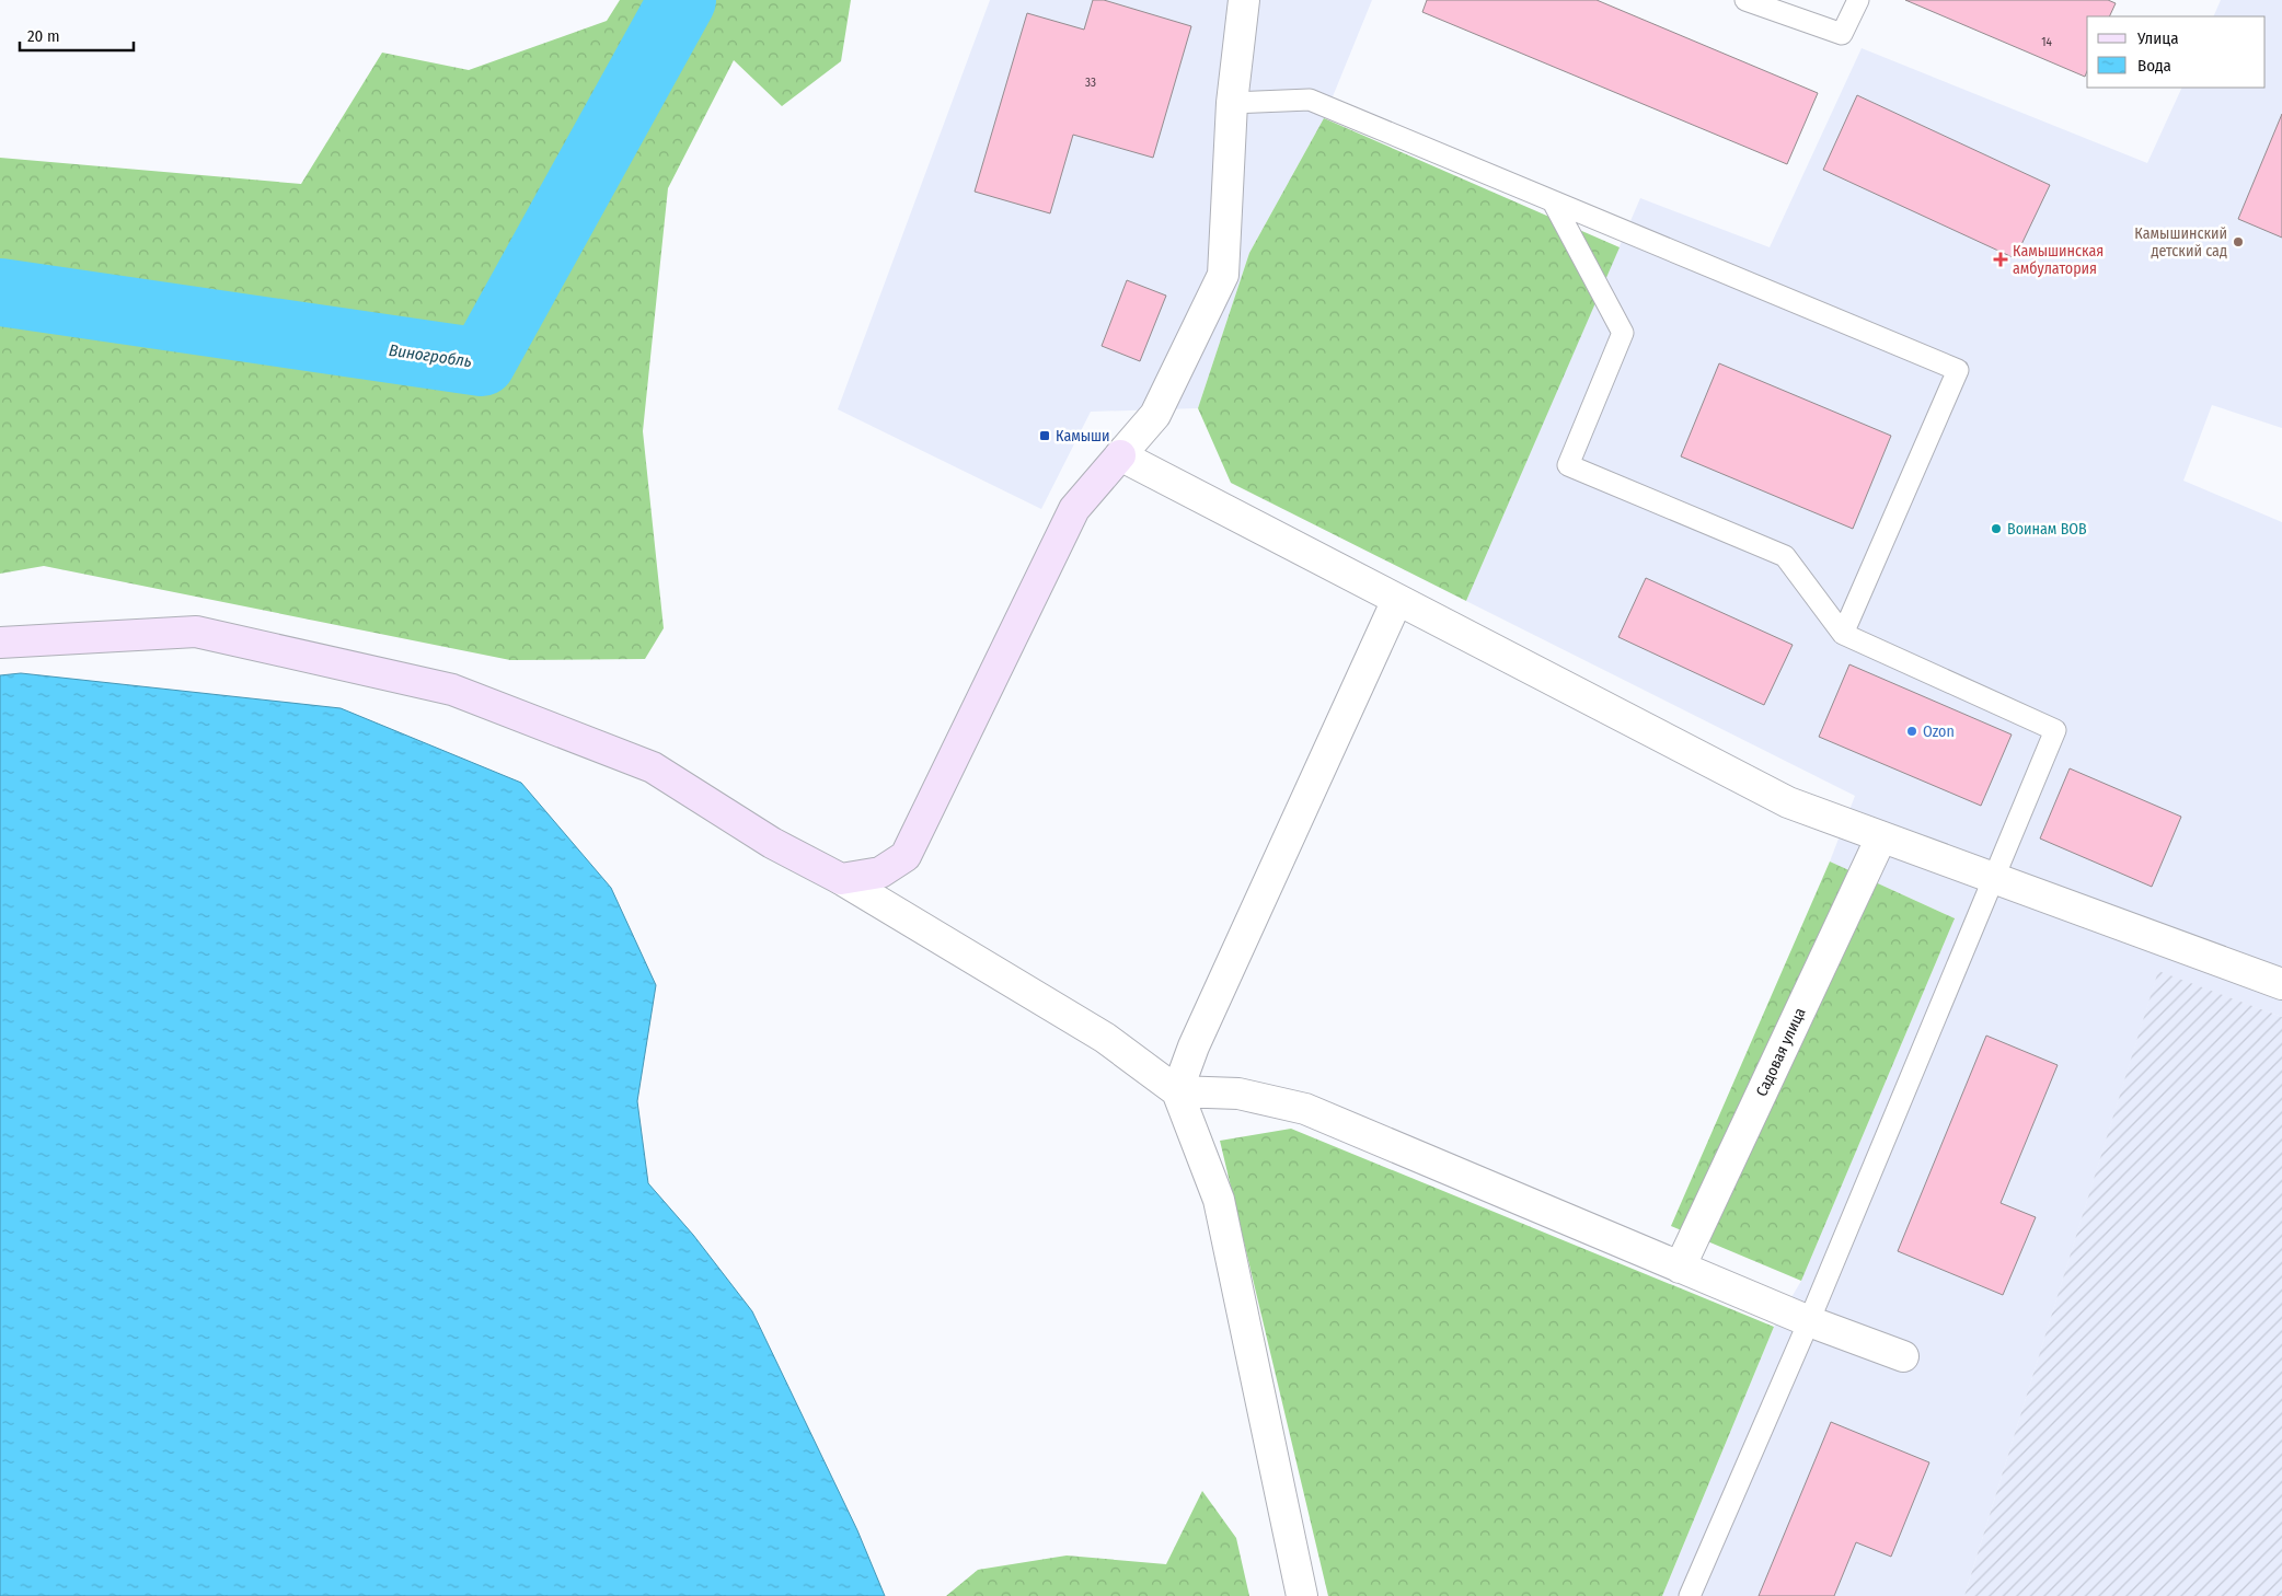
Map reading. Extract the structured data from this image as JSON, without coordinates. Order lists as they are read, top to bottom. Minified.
{"streets":{"street":["Садовая улица"]},"water":["Виногробль"],"places":{"other":["Камышинский детский сад","Воинам ВОВ","Ozon"],"health":["Камышинская амбулатория"],"transit":["Камыши"]},"house_numbers":["14","33"],"legend":["Улица","Вода"],"scale_bar":"20 m"}
